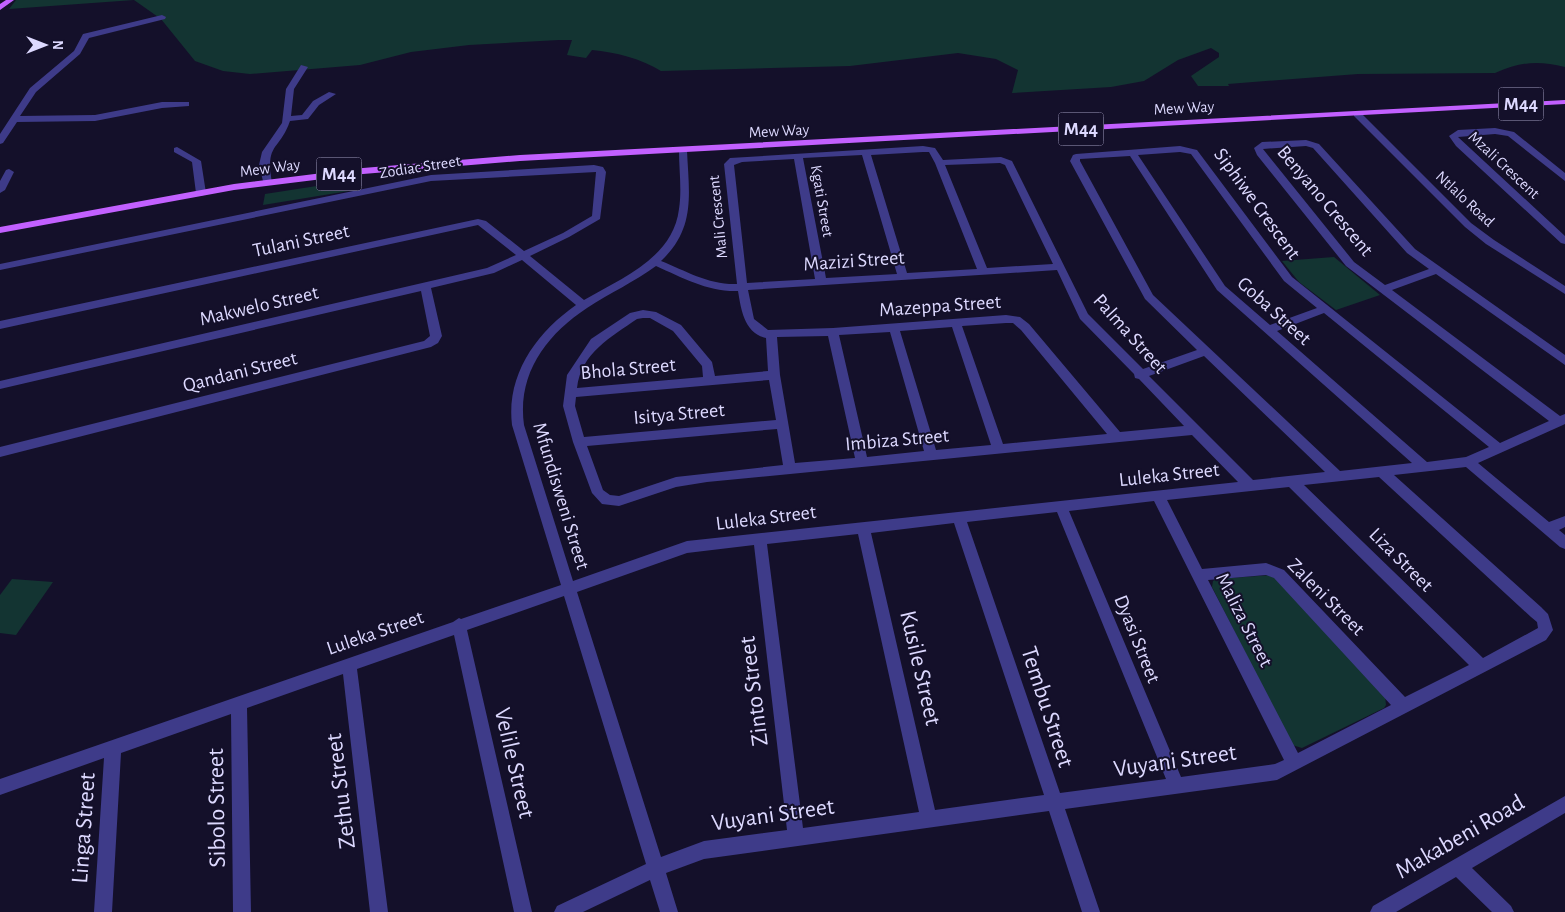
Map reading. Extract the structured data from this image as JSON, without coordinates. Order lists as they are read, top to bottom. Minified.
{"streets":{"main road":["M44","Mew Way"],"street":["Mzali Crescent","Zodiac Street","Ntlalo Road","Kgati Street","Benyano Crescent","Siphiwe Crescent","Mali Crescent","Tulani Street","Mazizi Street","Makwelo Street","Mazeppa Street","Goba Street","Palma Street","Bhola Street","Qandani Street","Isitya Street","Imbiza Street","Luleka Street","Mfundisweni Street","Liza Street","Zaleni Street","Maliza Street","Dyasi Street","Kusile Street","Zinto Street","Tembu Street","Vuyani Street","Velile Street","Zethu Street","Sibolo Street","Linga Street","Makabeni Road"]},"crossings":[["Mew Way","Ntlalo Road"],["Mew Way","Mfundisweni Street"],["Zodiac Street","Tulani Street"],["Zodiac Street","Makwelo Street"],["Kgati Street","Mali Crescent"],["Kgati Street","Mazizi Street"],["Benyano Crescent","Luleka Street"],["Siphiwe Crescent","Goba Street"],["Siphiwe Crescent","Luleka Street"],["Mali Crescent","Mazizi Street"],["Mali Crescent","Mazeppa Street"],["Mali Crescent","Palma Street"],["Tulani Street","Makwelo Street"],["Tulani Street","Mfundisweni Street"],["Mazizi Street","Palma Street"],["Mazizi Street","Mfundisweni Street"],["Makwelo Street","Qandani Street"],["Mazeppa Street","Imbiza Street"],["Goba Street","Luleka Street"],["Palma Street","Imbiza Street"],["Palma Street","Luleka Street"],["Bhola Street","Isitya Street"],["Bhola Street","Imbiza Street"],["Luleka Street","Mfundisweni Street"],["Luleka Street","Liza Street"],["Luleka Street","Maliza Street"],["Luleka Street","Dyasi Street"],["Luleka Street","Kusile Street"],["Luleka Street","Zinto Street"],["Luleka Street","Tembu Street"],["Luleka Street","Vuyani Street"],["Luleka Street","Velile Street"],["Luleka Street","Zethu Street"],["Luleka Street","Sibolo Street"],["Luleka Street","Linga Street"],["Mfundisweni Street","Vuyani Street"],["Liza Street","Vuyani Street"],["Zaleni Street","Maliza Street"],["Zaleni Street","Vuyani Street"],["Maliza Street","Vuyani Street"],["Dyasi Street","Vuyani Street"],["Kusile Street","Vuyani Street"],["Zinto Street","Vuyani Street"],["Tembu Street","Vuyani Street"]],"north":"right"}
